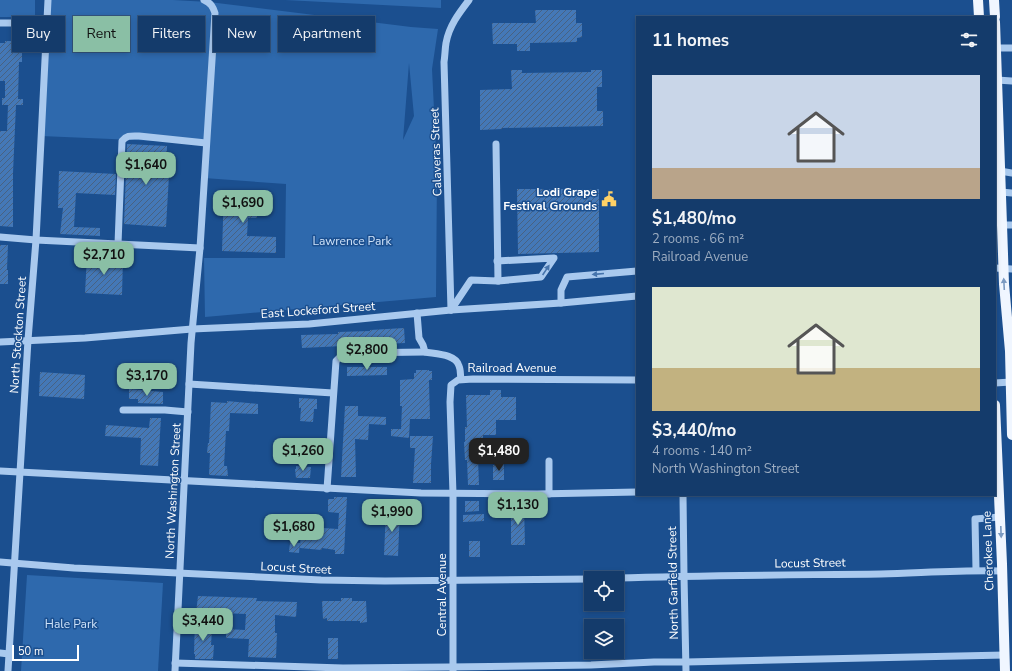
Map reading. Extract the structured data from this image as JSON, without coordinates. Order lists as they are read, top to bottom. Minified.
{"streets":{"main road":["Cherokee Lane"],"street":["Calaveras Street","East Lockeford Street","North Stockton Street","Railroad Avenue","North Washington Street","Locust Street","North Garfield Street","Central Avenue"]},"crossings":[["Calaveras Street","East Lockeford Street"],["East Lockeford Street","North Stockton Street"],["East Lockeford Street","North Washington Street"],["North Stockton Street","Locust Street"],["Railroad Avenue","Central Avenue"],["North Washington Street","Locust Street"],["Cherokee Lane","Locust Street"],["Locust Street","North Garfield Street"],["Locust Street","Central Avenue"]],"parks":["Lawrence Park","Hale Park"],"places":{"public building":["Lodi Grape Festival Grounds"]},"scale_bar":"50 m","page":{"chip":["Buy","Rent","Filters","New","Apartment"],"heading":"11 homes","list":[{"name":"$1,480/mo","note":"2 rooms · 66 m² · Railroad Avenue"},{"name":"$3,440/mo","note":"4 rooms · 140 m² · North Washington Street"}],"price":["$1,640","$1,690","$2,710","$2,800","$3,170","$1,260","$1,480","$1,130","$1,990","$1,680","$3,440"],"scale":"50 m"}}
